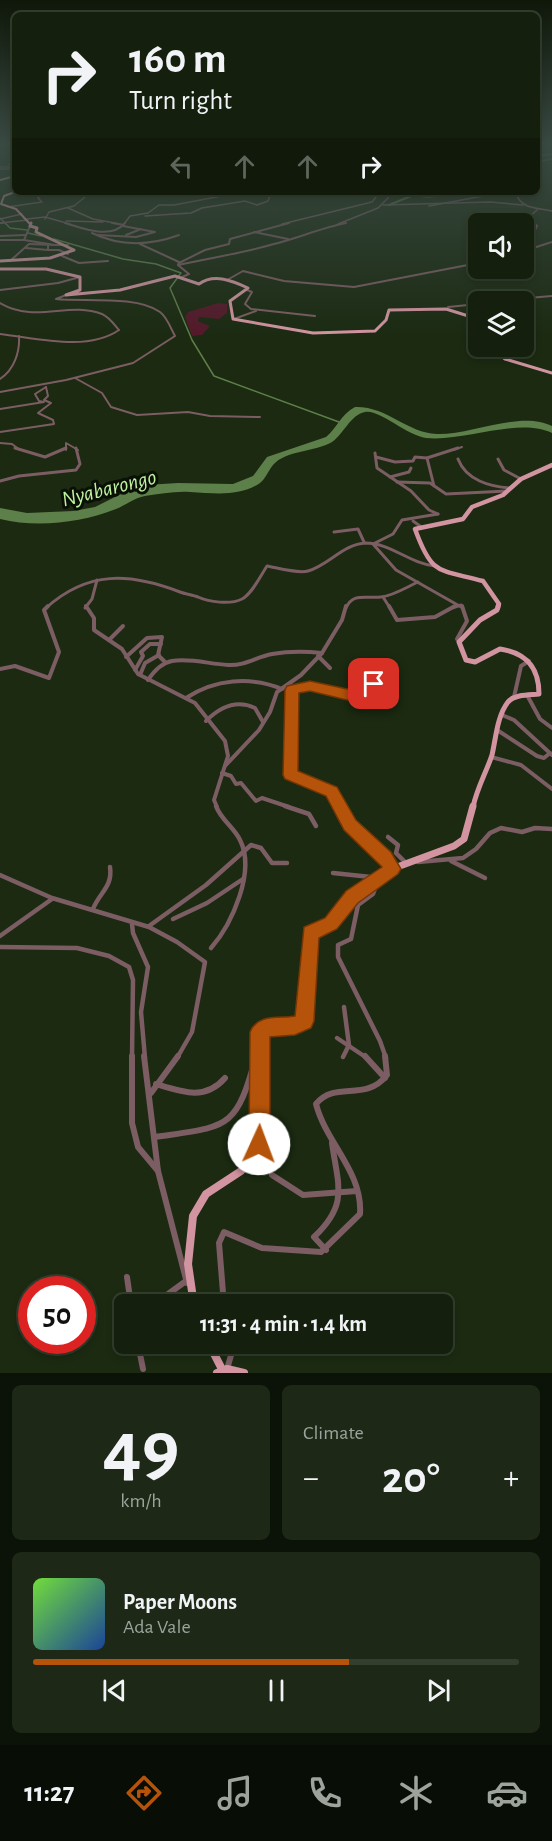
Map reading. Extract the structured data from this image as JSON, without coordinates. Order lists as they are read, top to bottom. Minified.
{"water":["Nyabarongo"],"page":{"turn":["160 m","Turn right"],"limit":"50","trip":"11:31 · 4 min · 1.4 km","tile":[["49","km/h"],"Climate"],"heat":["−","20°","+"],"song":["Paper Moons","Ada Vale"],"tabs":"11:27"}}
